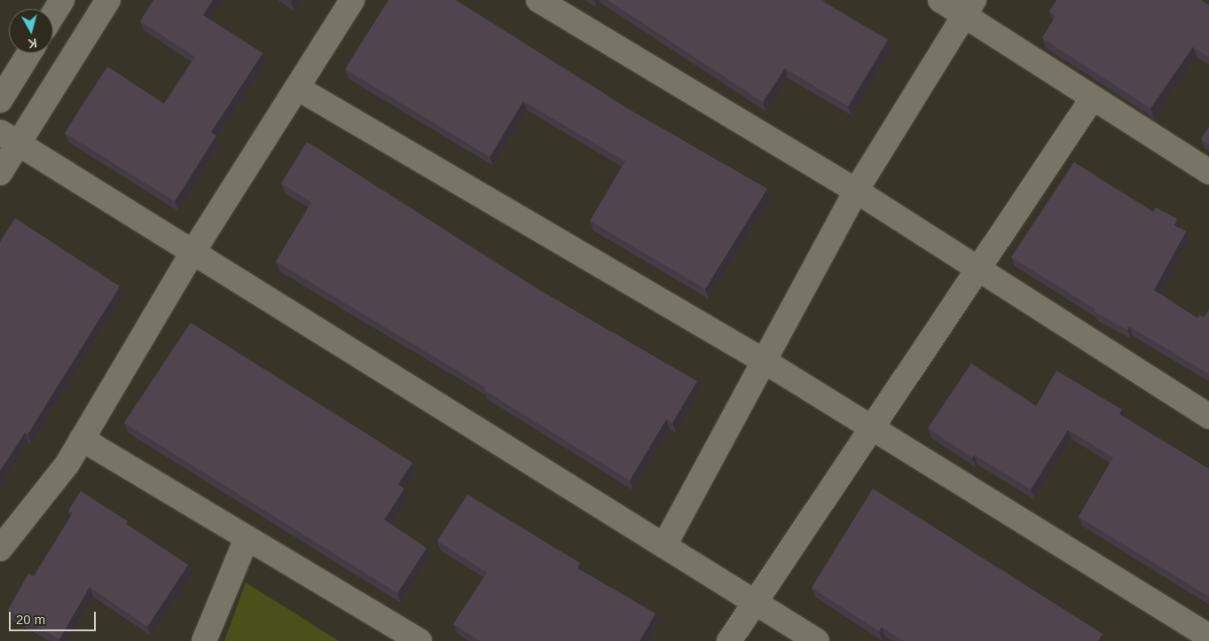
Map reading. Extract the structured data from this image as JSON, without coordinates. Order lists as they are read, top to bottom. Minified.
{"scale_bar":"20 m","north":"bottom"}
